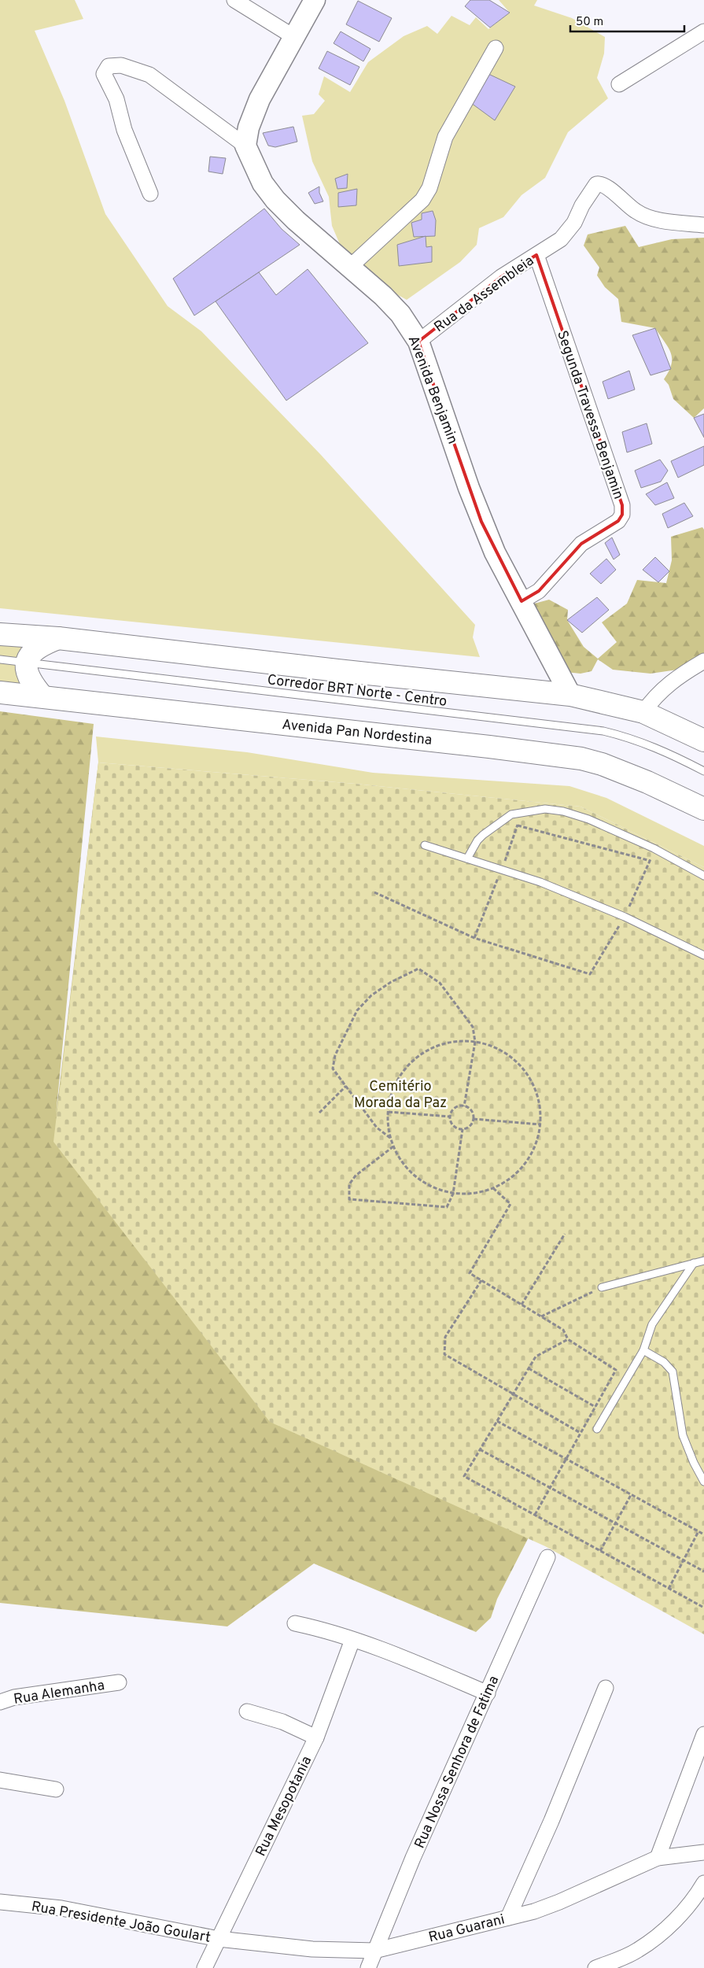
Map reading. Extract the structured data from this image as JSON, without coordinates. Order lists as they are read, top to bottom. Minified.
{"streets":{"highway":["Avenida Pan Nordestina"],"street":["Rua da Assembleia","Avenida Benjamin","Segunda Travessa Benjamin","Rua Alemanha","Rua Nossa Senhora de Fatima","Rua Mesopotania","Rua Presidente João Goulart","Rua Guarani"],"lane":["Corredor BRT Norte - Centro"]},"crossings":[["Rua da Assembleia","Avenida Benjamin"],["Rua da Assembleia","Segunda Travessa Benjamin"],["Avenida Benjamin","Segunda Travessa Benjamin"],["Rua Nossa Senhora de Fatima","Rua Guarani"],["Rua Mesopotania","Rua Presidente João Goulart"],["Rua Mesopotania","Rua Guarani"],["Rua Presidente João Goulart","Rua Guarani"]],"parks":["Cemitério Morada da Paz"],"scale_bar":"50 m"}
